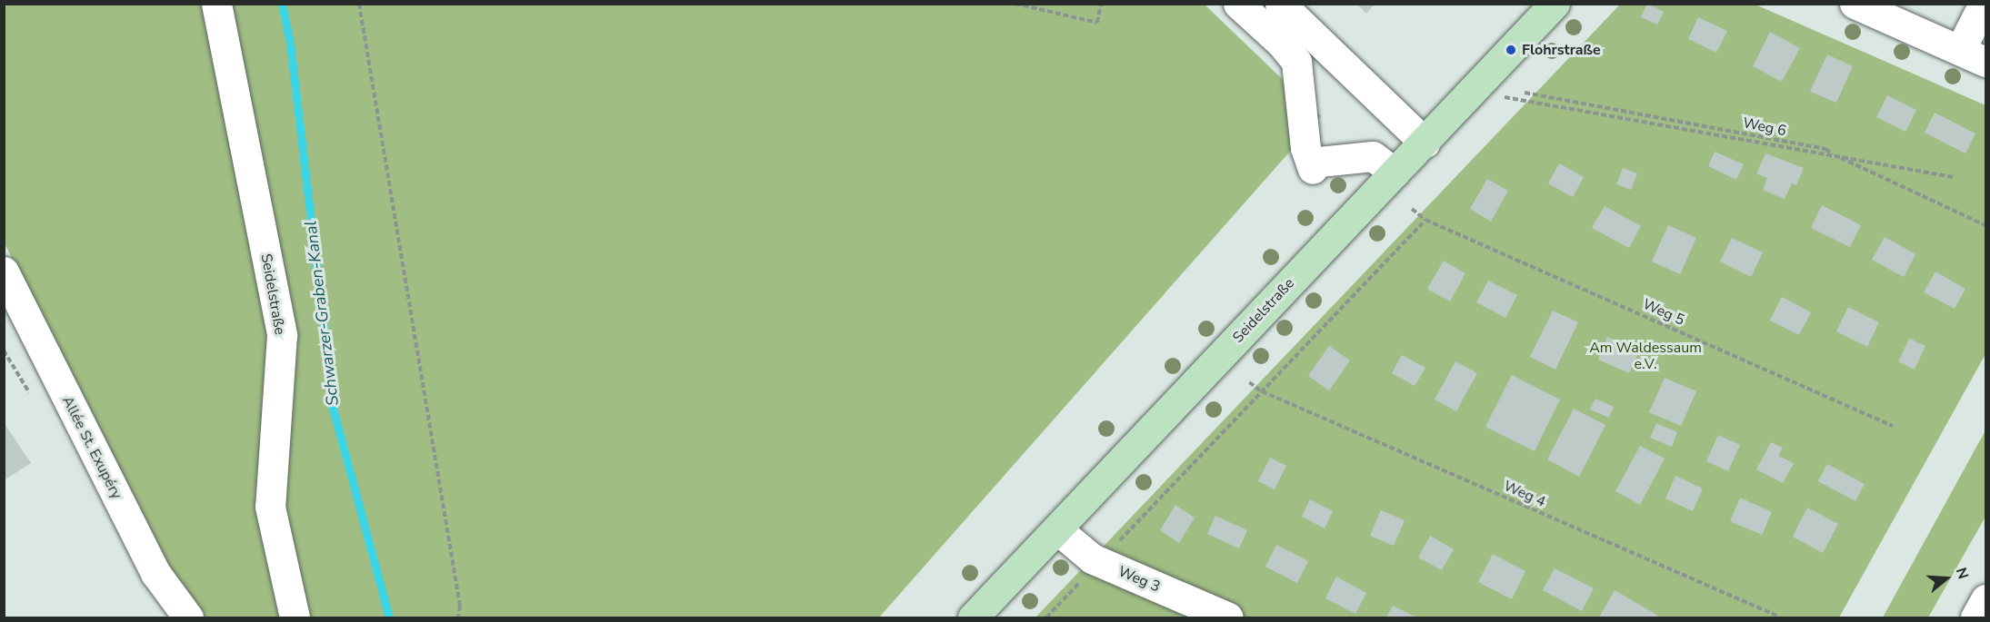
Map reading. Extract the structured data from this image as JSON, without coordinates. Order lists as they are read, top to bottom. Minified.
{"streets":{"main road":["Seidelstraße"],"street":["Allée St. Exupéry","Weg 3"],"path":["Weg 6","Weg 5","Weg 4"]},"crossings":[["Seidelstraße","Weg 3"]],"water":["Schwarzer-Graben-Kanal"],"parks":["Am Waldessaum e.V."],"places":["Flohrstraße"],"north":"right"}
